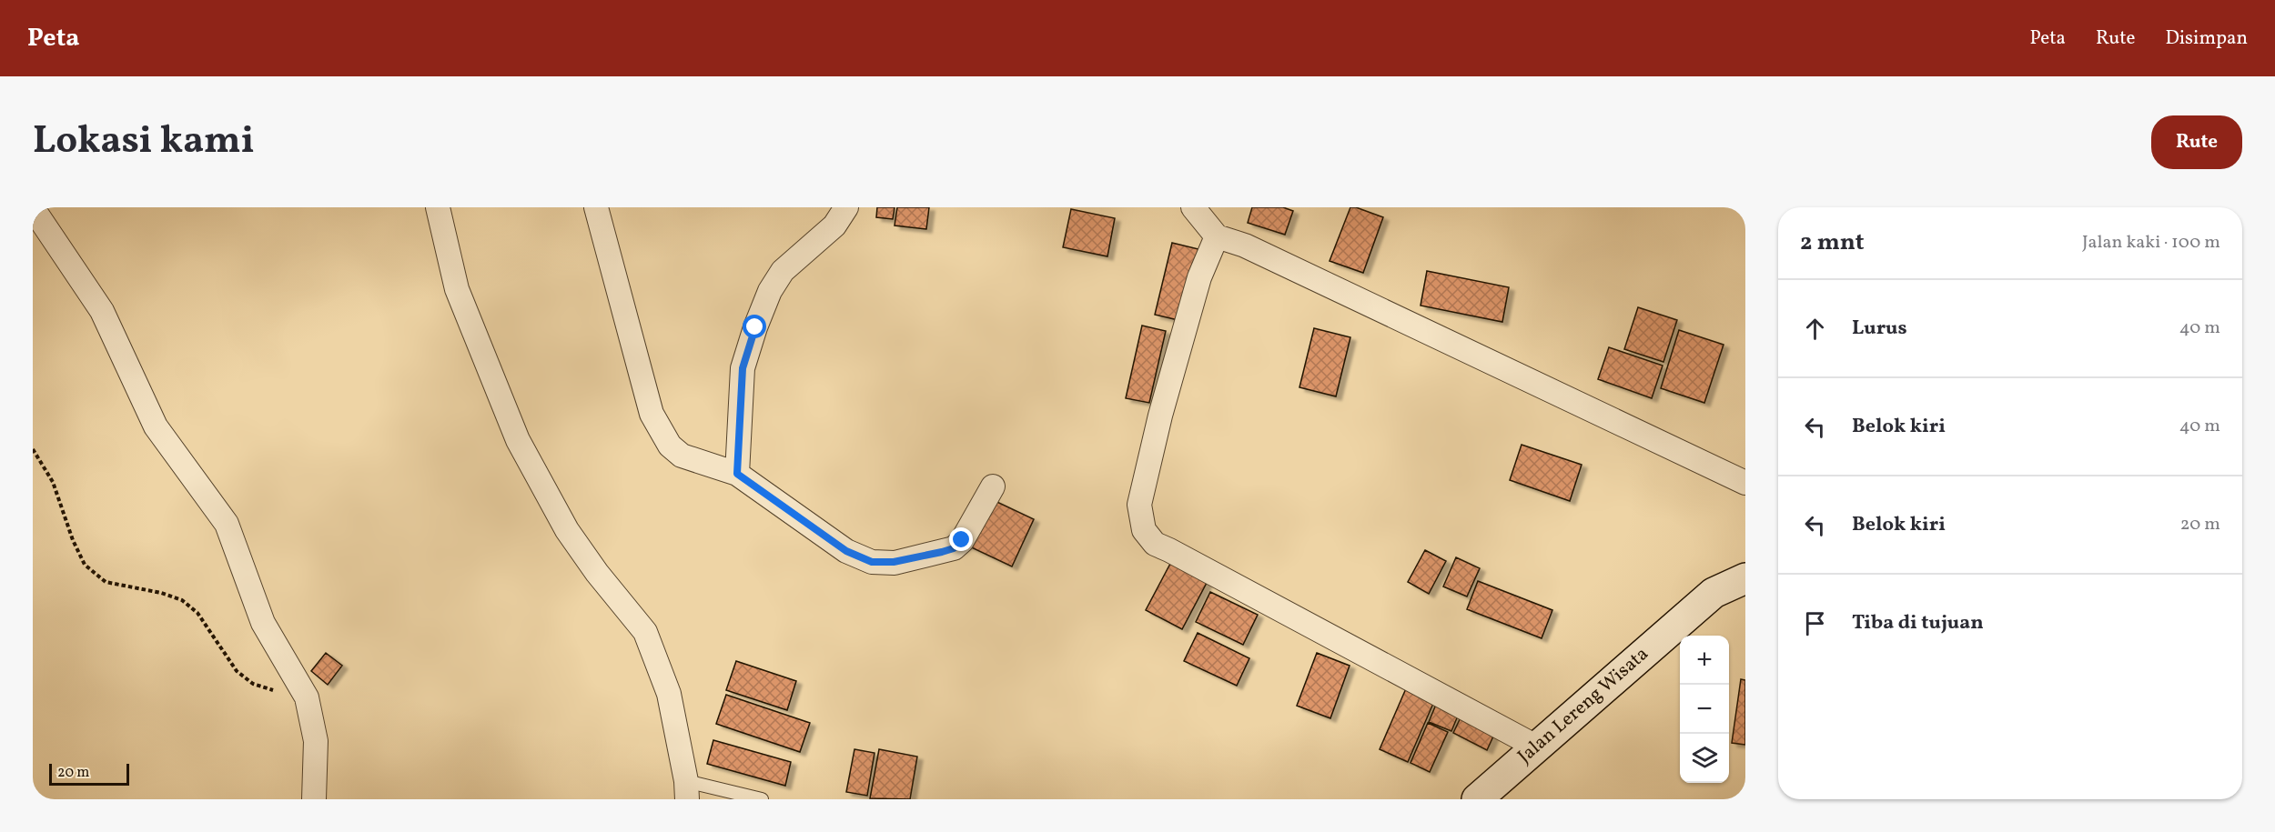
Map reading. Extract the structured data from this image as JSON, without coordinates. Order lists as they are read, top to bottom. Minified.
{"streets":{"main road":["Jalan Lereng Wisata"]},"scale_bar":"20 m","page":{"header":"Peta","nav":["Peta","Rute","Disimpan"],"title":"Lokasi kami","buttons":"Rute","heading":["2 mnt","Jalan kaki · 100 m"],"list":[["Lurus","40 m"],["Belok kiri","40 m"],["Belok kiri","20 m"],"Tiba di tujuan"],"map_buttons":["+","−"],"scale":"20 m"}}
